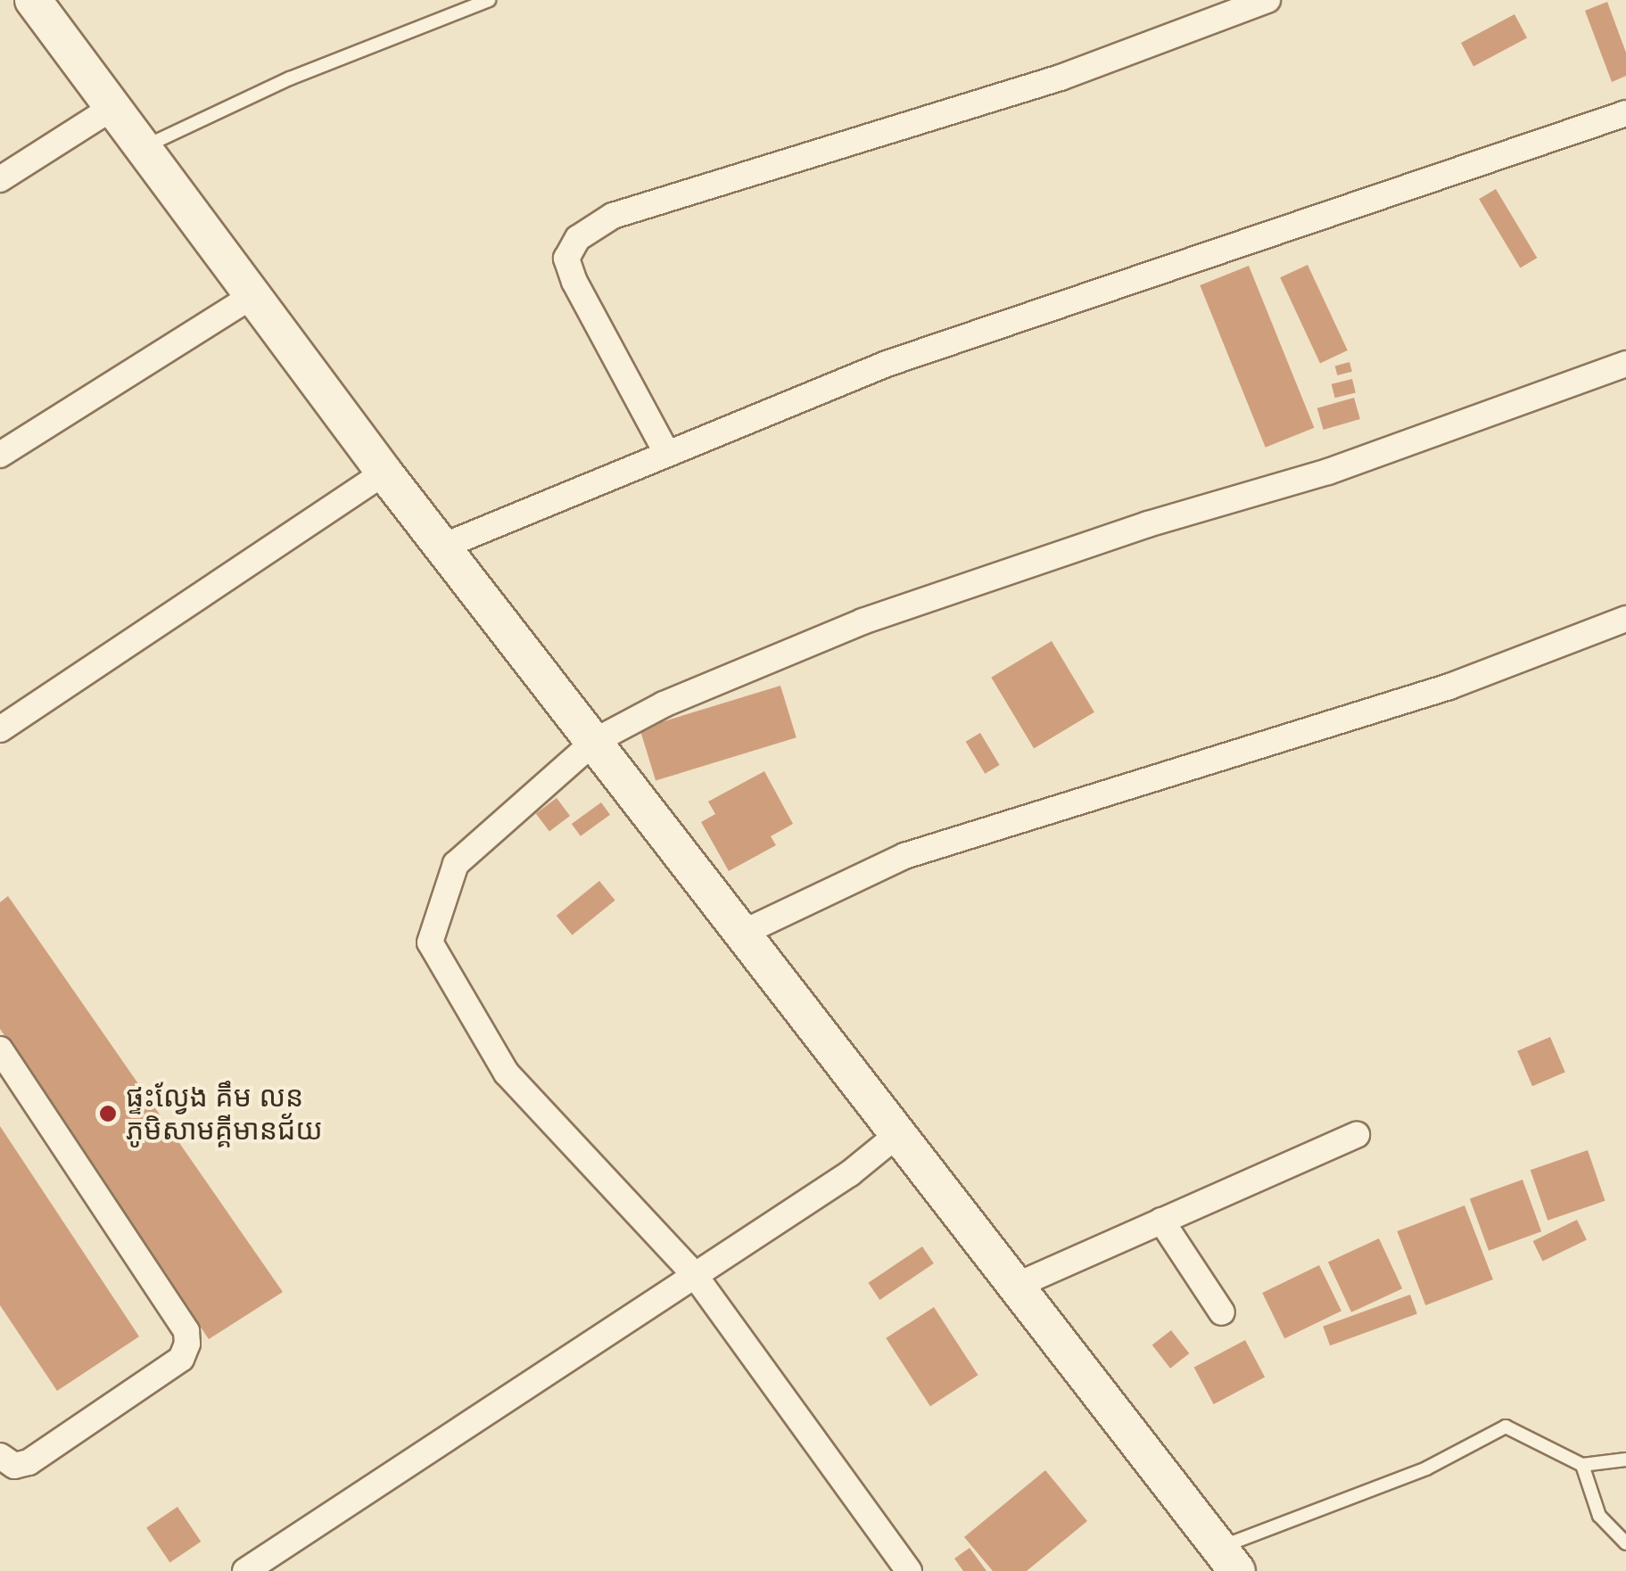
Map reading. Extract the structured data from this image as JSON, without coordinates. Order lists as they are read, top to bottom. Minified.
{"places":["ផ្ទះល្វែង គឹម លន ភូមិសាមគ្គីមានជ័យ"]}
